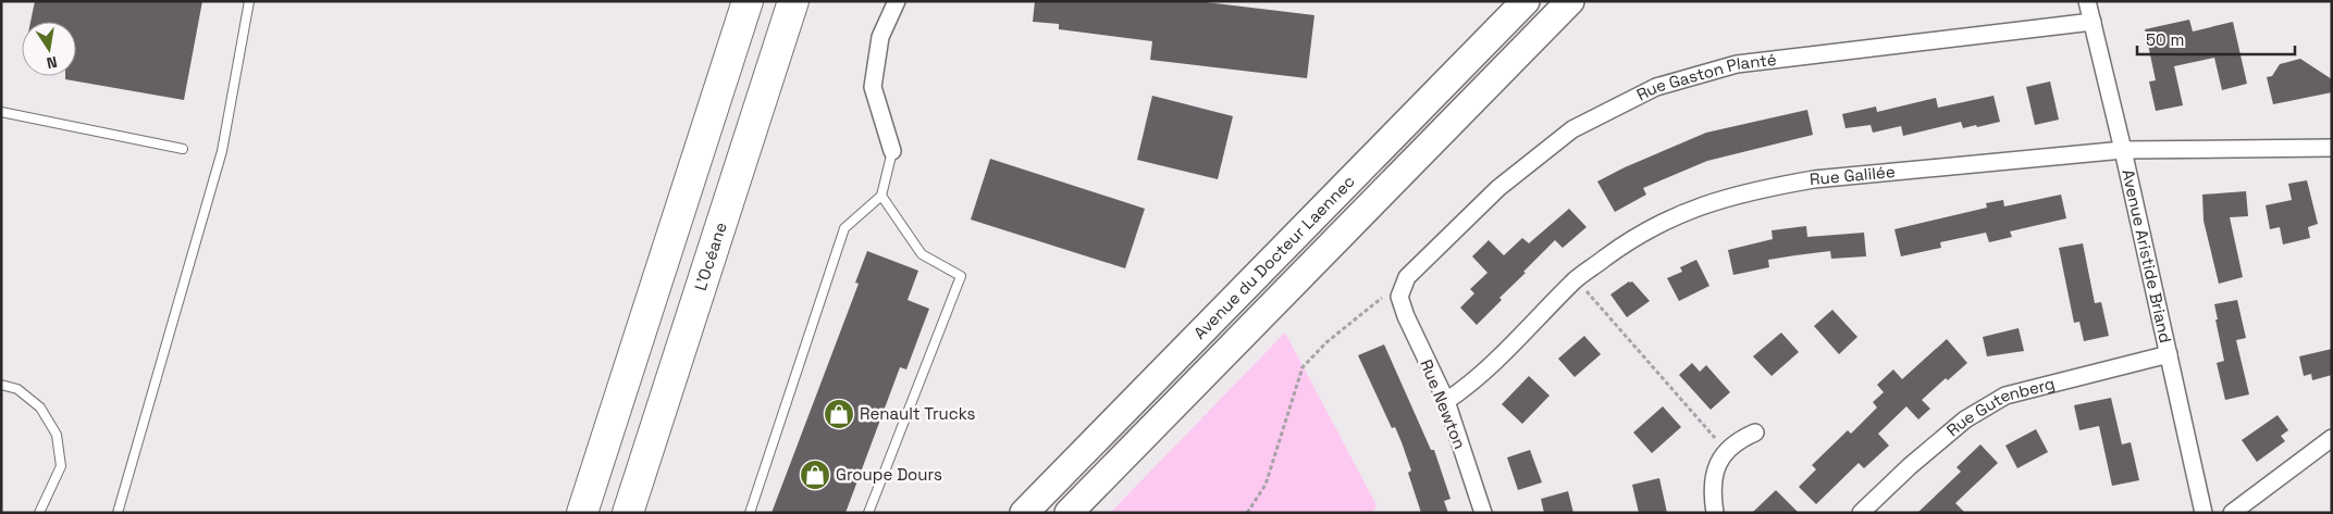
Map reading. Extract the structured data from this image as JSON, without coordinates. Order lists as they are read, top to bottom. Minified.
{"streets":{"highway":["L’Océane"],"main road":["Avenue du Docteur Laennec"],"street":["Rue Gaston Planté","Rue Galilée","Avenue Aristide Briand","Rue Newton","Rue Gutenberg"]},"crossings":[["Rue Gaston Planté","Avenue Aristide Briand"],["Rue Gaston Planté","Rue Newton"],["Rue Galilée","Avenue Aristide Briand"],["Rue Galilée","Rue Newton"],["Avenue Aristide Briand","Rue Gutenberg"]],"places":{"shop":["Renault Trucks","Groupe Dours"]},"scale_bar":"50 m","north":"bottom"}
